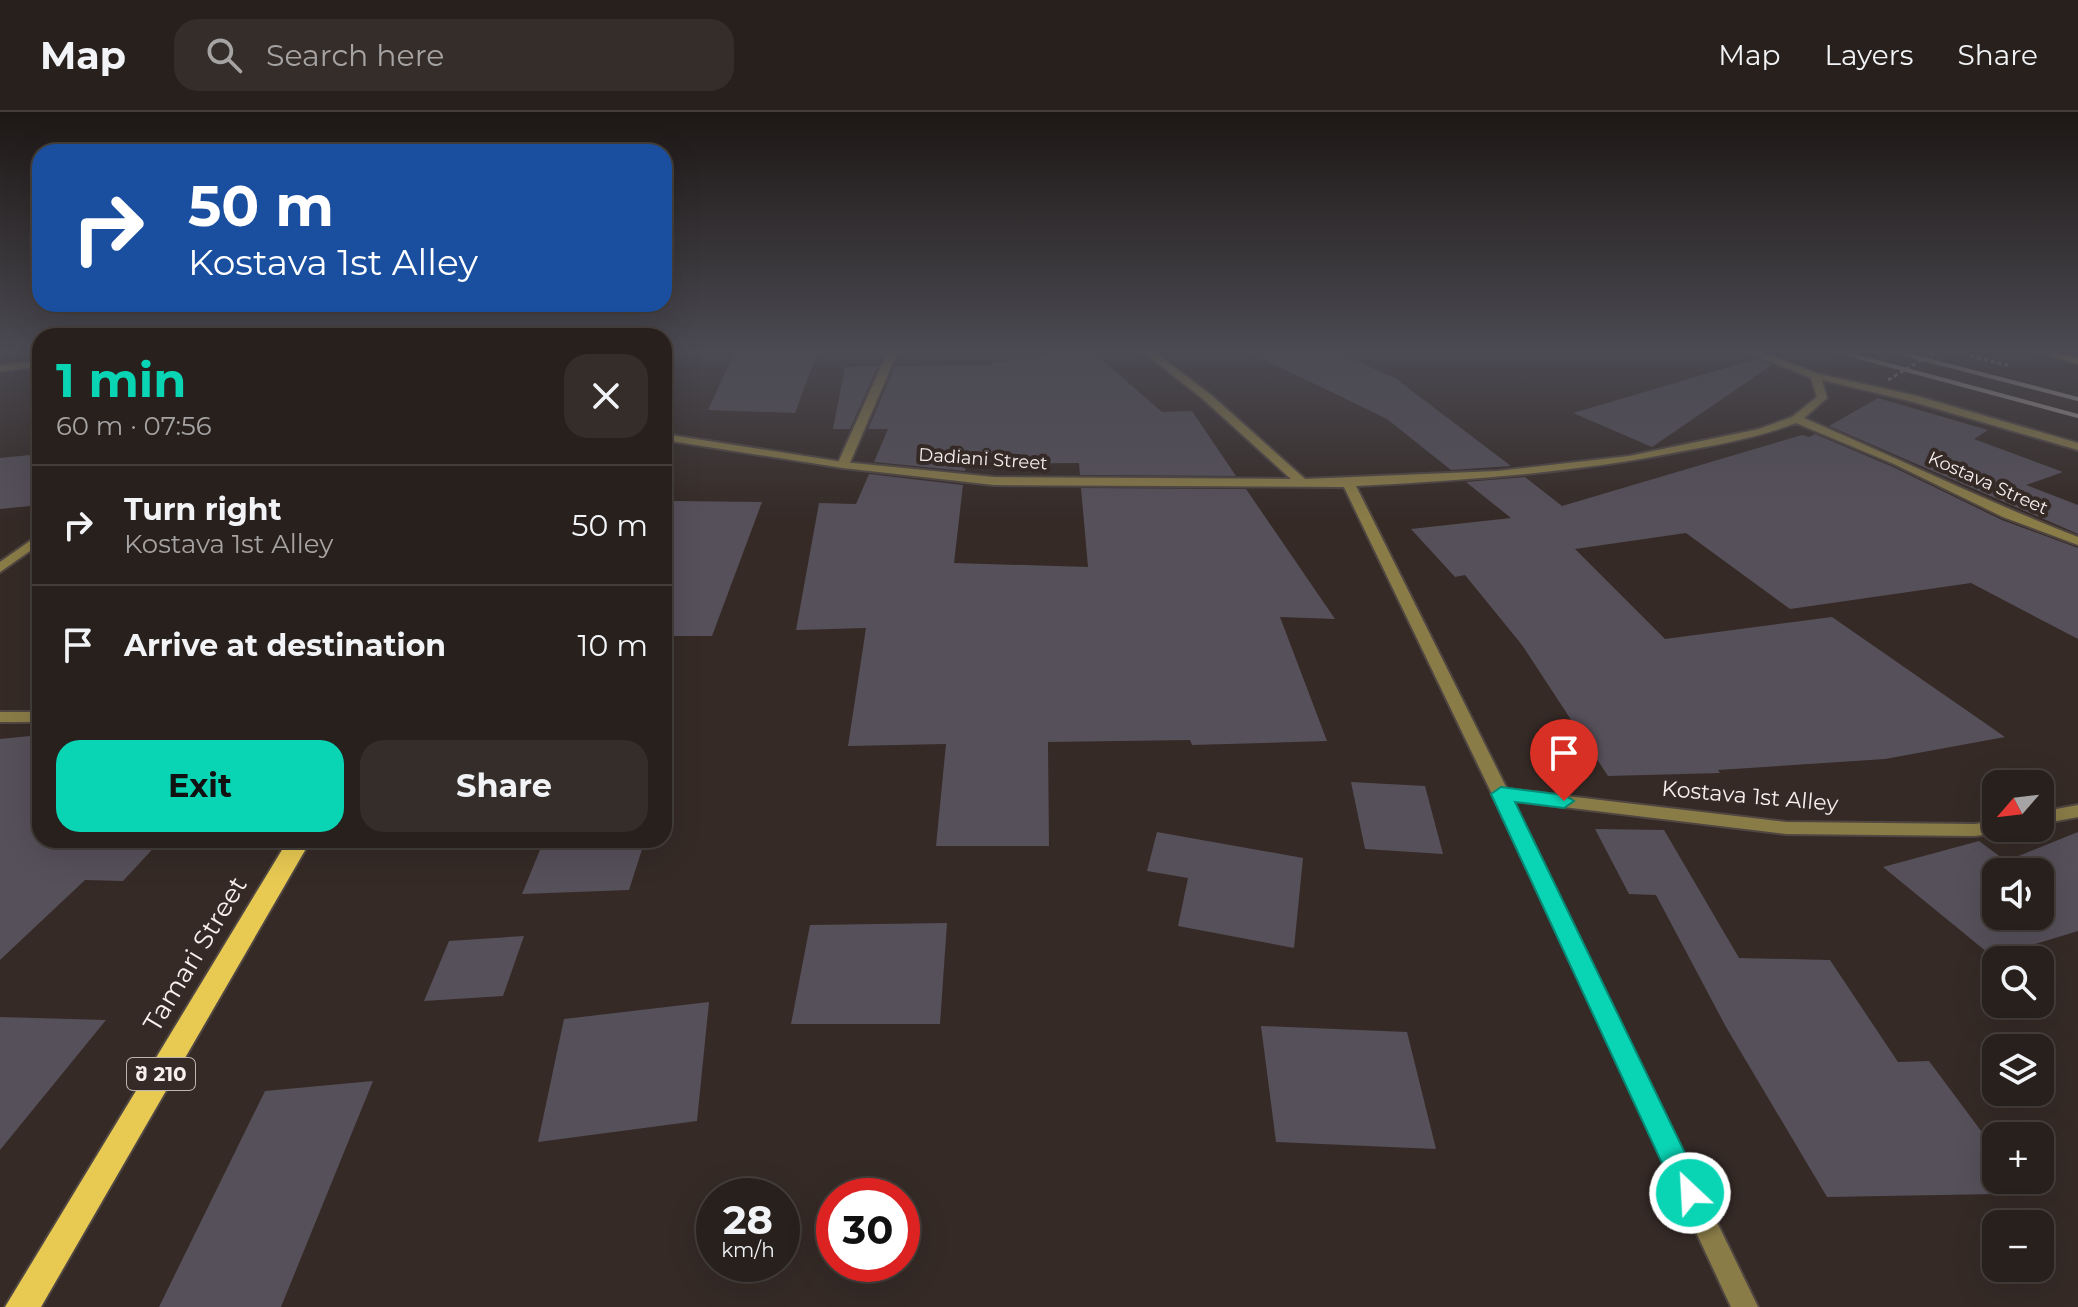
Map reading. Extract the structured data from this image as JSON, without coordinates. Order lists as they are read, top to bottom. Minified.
{"streets":{"main road":["Tamari Street","შ 210"],"street":["Dadiani Street","Kostava Street","Kostava 1st Alley"]},"crossings":[["Dadiani Street","Kostava Street"]],"north":"bottom left","page":{"header":"Map","search":"Search here","nav":["Map","Layers","Share"],"turn":["50 m","Kostava 1st Alley"],"heading":["1 min","60 m · 07:56"],"list":[{"name":"Turn right","note":"Kostava 1st Alley","value":"50 m"},{"name":"Arrive at destination","value":"10 m"}],"buttons":["Exit","Share"],"map_buttons":["+","−"],"speed":"28 km/h","limit":"30"}}
